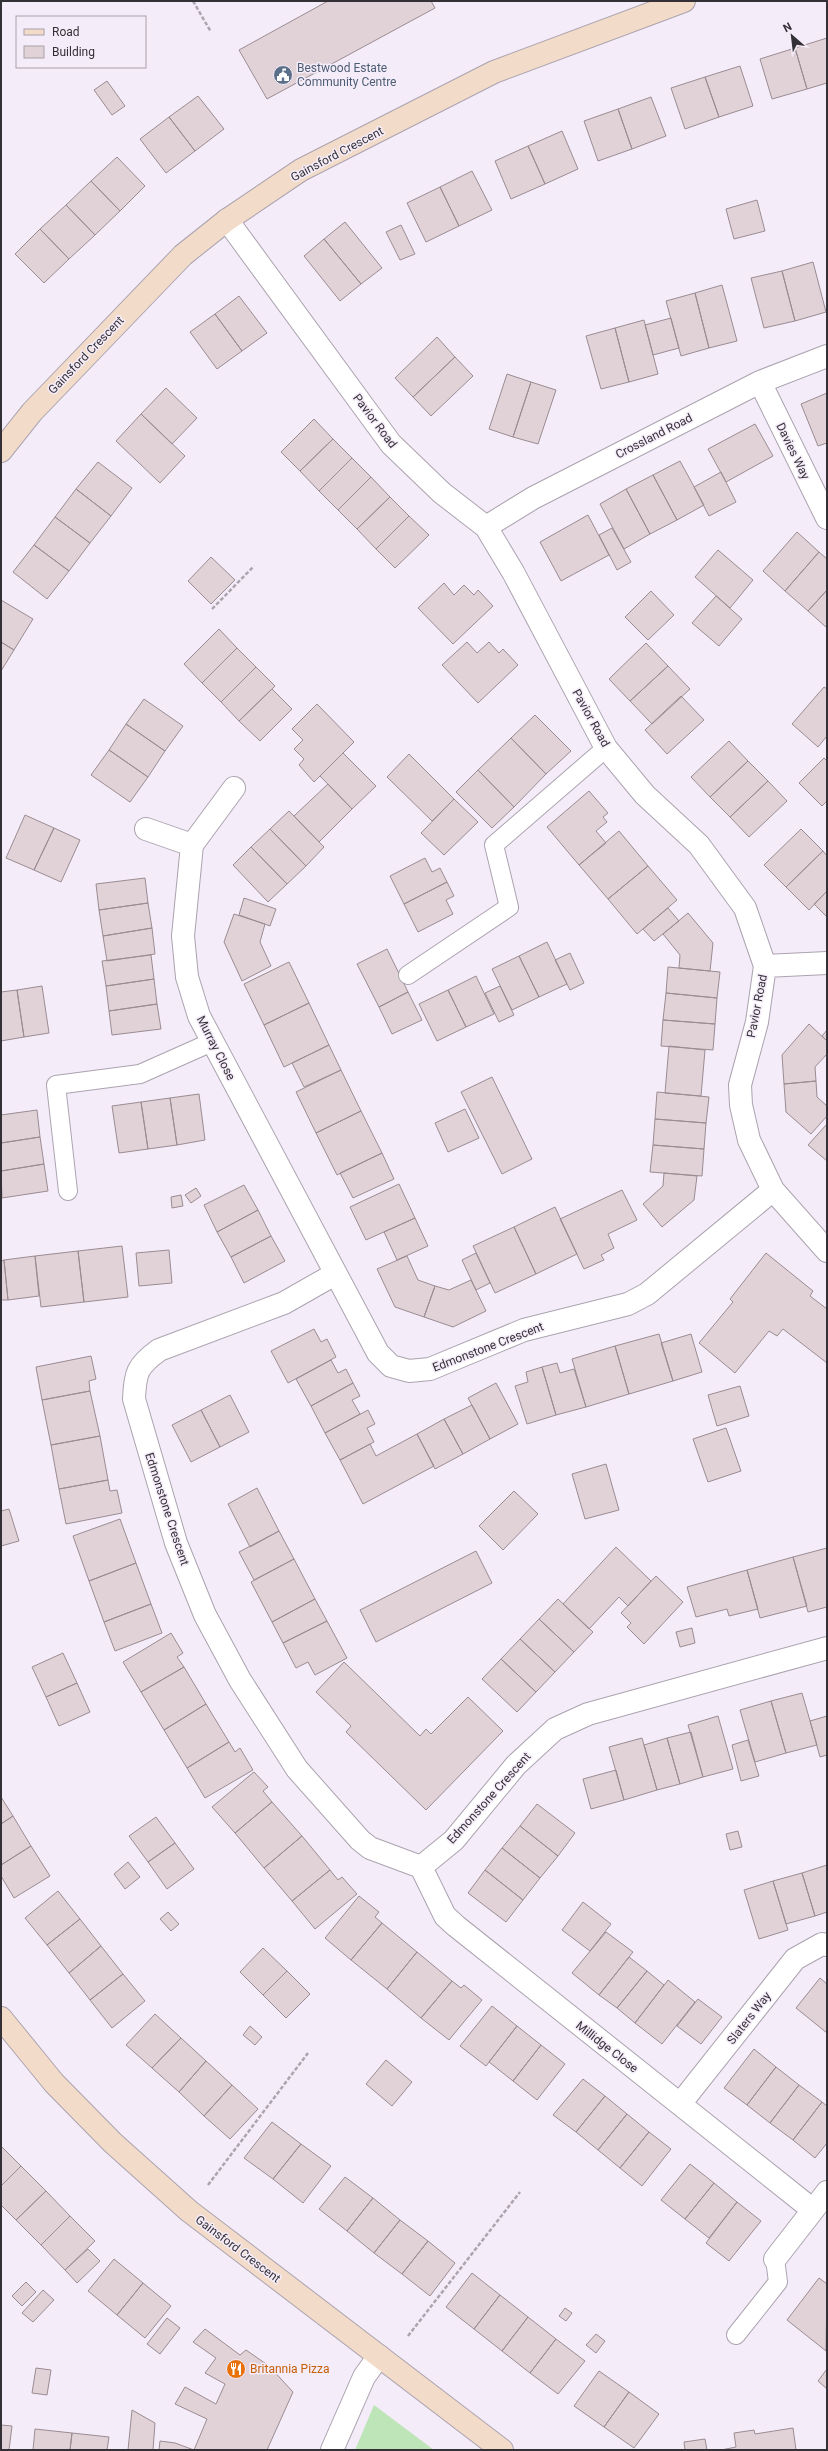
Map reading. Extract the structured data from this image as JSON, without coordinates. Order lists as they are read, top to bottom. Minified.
{"streets":{"street":["Gainsford Crescent","Pavior Road","Crossland Road","Davies Way","Murray Close","Edmonstone Crescent","Slaters Way","Millidge Close"]},"crossings":[["Gainsford Crescent","Pavior Road"],["Pavior Road","Crossland Road"],["Pavior Road","Edmonstone Crescent"],["Crossland Road","Davies Way"],["Murray Close","Edmonstone Crescent"],["Edmonstone Crescent","Millidge Close"],["Slaters Way","Millidge Close"]],"places":{"public building":["Bestwood Estate Community Centre"],"restaurant":["Britannia Pizza"]},"legend":["Road","Building"],"north":"top left"}
